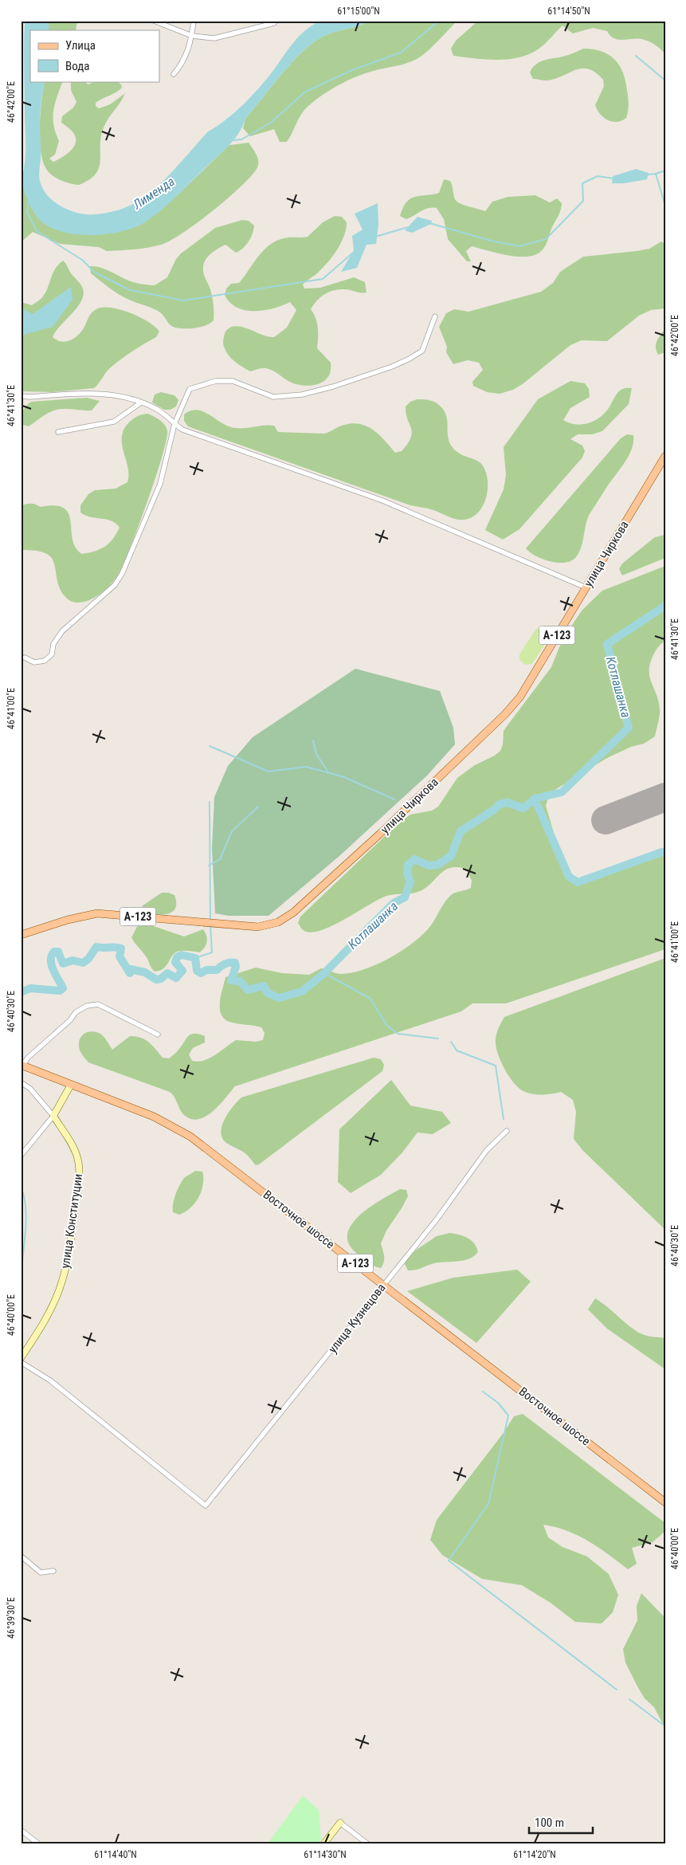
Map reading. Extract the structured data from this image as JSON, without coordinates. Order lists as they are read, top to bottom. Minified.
{"streets":{"main road":["улица Чиркова","А-123","Восточное шоссе","улица Конституции"],"street":["улица Кузнецова"]},"crossings":[["Восточное шоссе","улица Кузнецова"]],"water":["Лименда","Котлашанка"],"legend":["Улица","Вода"],"scale_bar":"100 m","coordinates":["61°15'00\"N","61°14'50\"N","46°42'00\"E","46°41'30\"E","46°41'00\"E","46°40'30\"E","46°40'00\"E","46°39'30\"E","61°14'40\"N","61°14'30\"N","61°14'20\"N"]}
